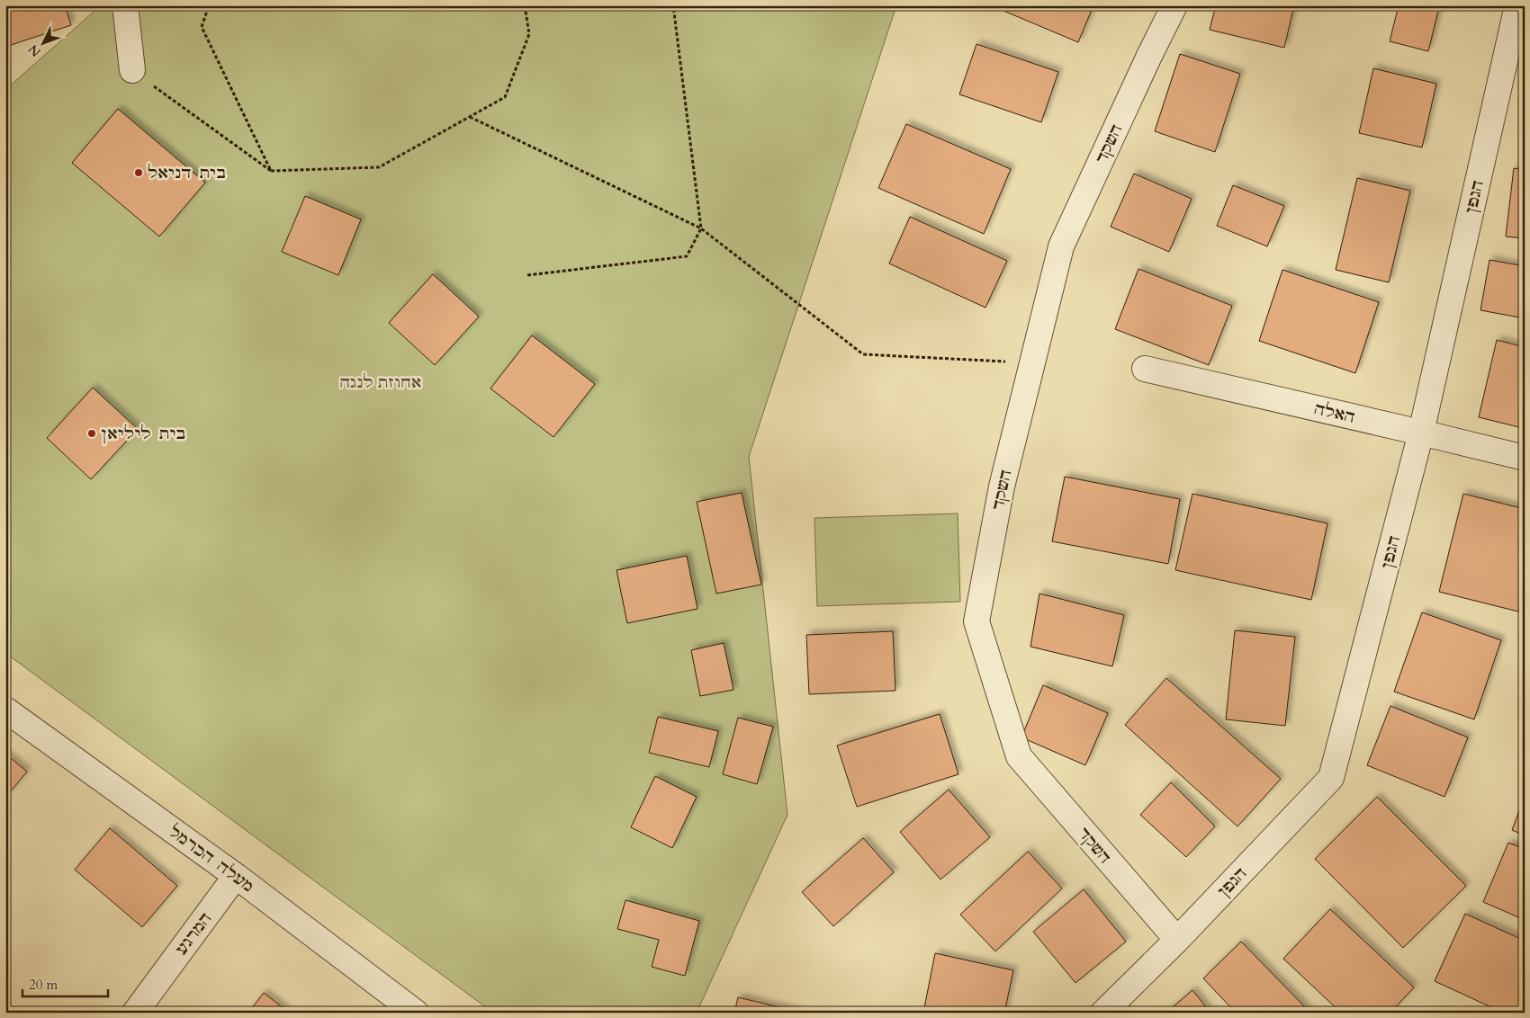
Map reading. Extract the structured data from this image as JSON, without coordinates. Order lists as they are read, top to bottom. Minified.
{"streets":{"street":["השקד","הגפן","האלה","מעלה הכרמל","המרגע"]},"crossings":[["השקד","הגפן"],["הגפן","האלה"],["מעלה הכרמל","המרגע"]],"parks":["אחוזת לנגה"],"places":["בית דניאל","בית ליליאן"],"scale_bar":"20 m","north":"bottom left"}
